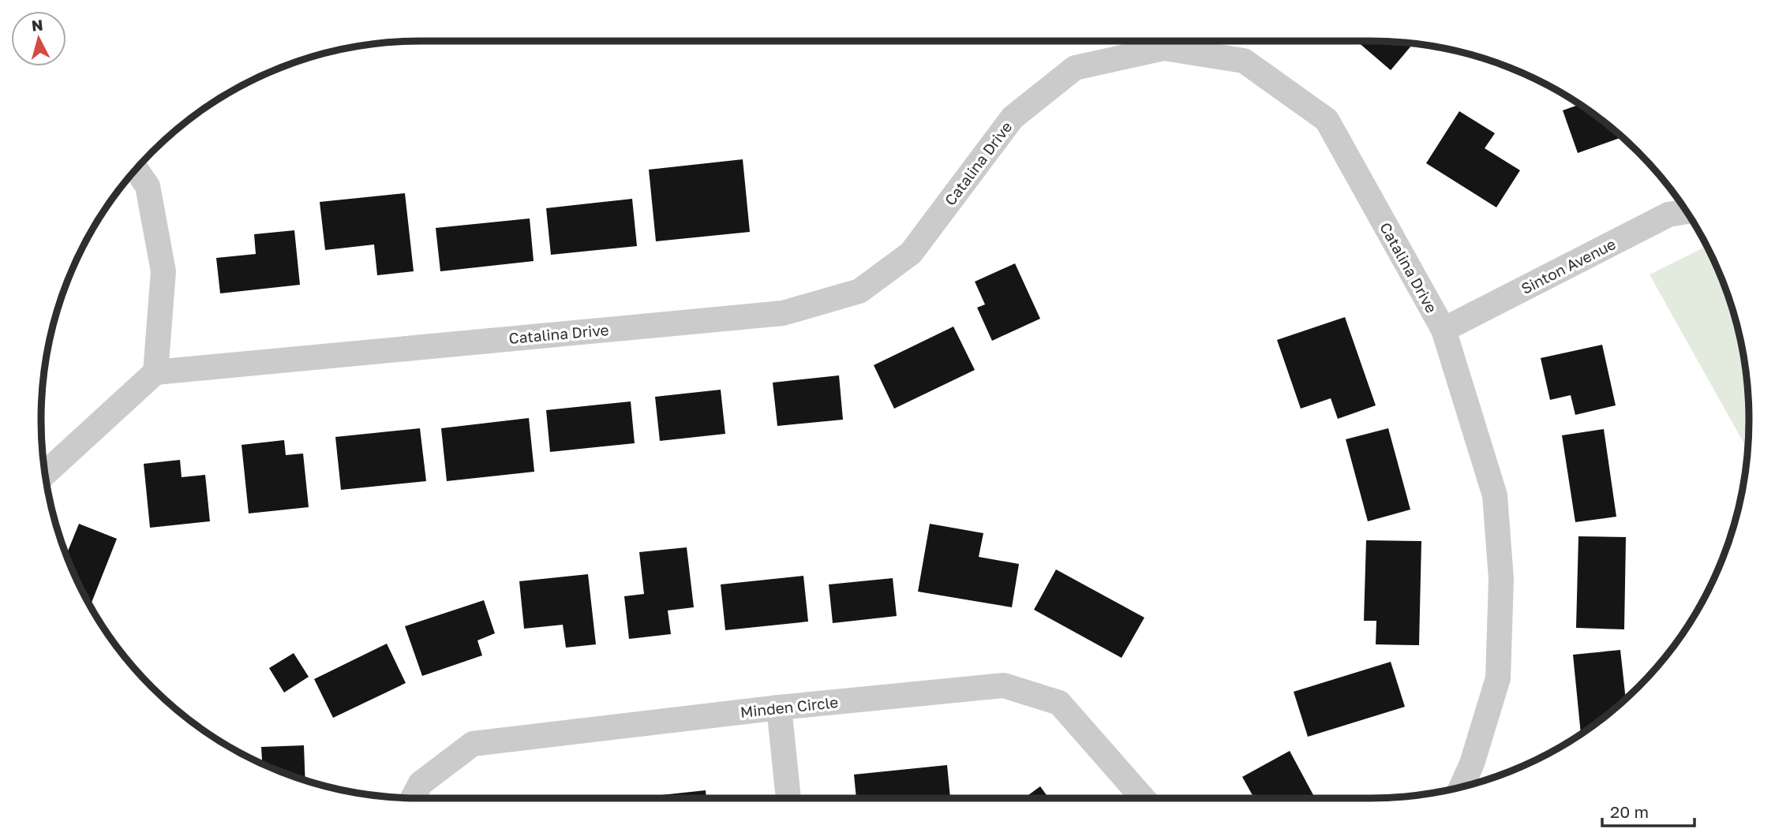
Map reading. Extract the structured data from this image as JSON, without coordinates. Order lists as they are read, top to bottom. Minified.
{"streets":{"street":["Catalina Drive","Sinton Avenue","Minden Circle"]},"crossings":[["Catalina Drive","Sinton Avenue"]],"scale_bar":"20 m","north":"top"}
